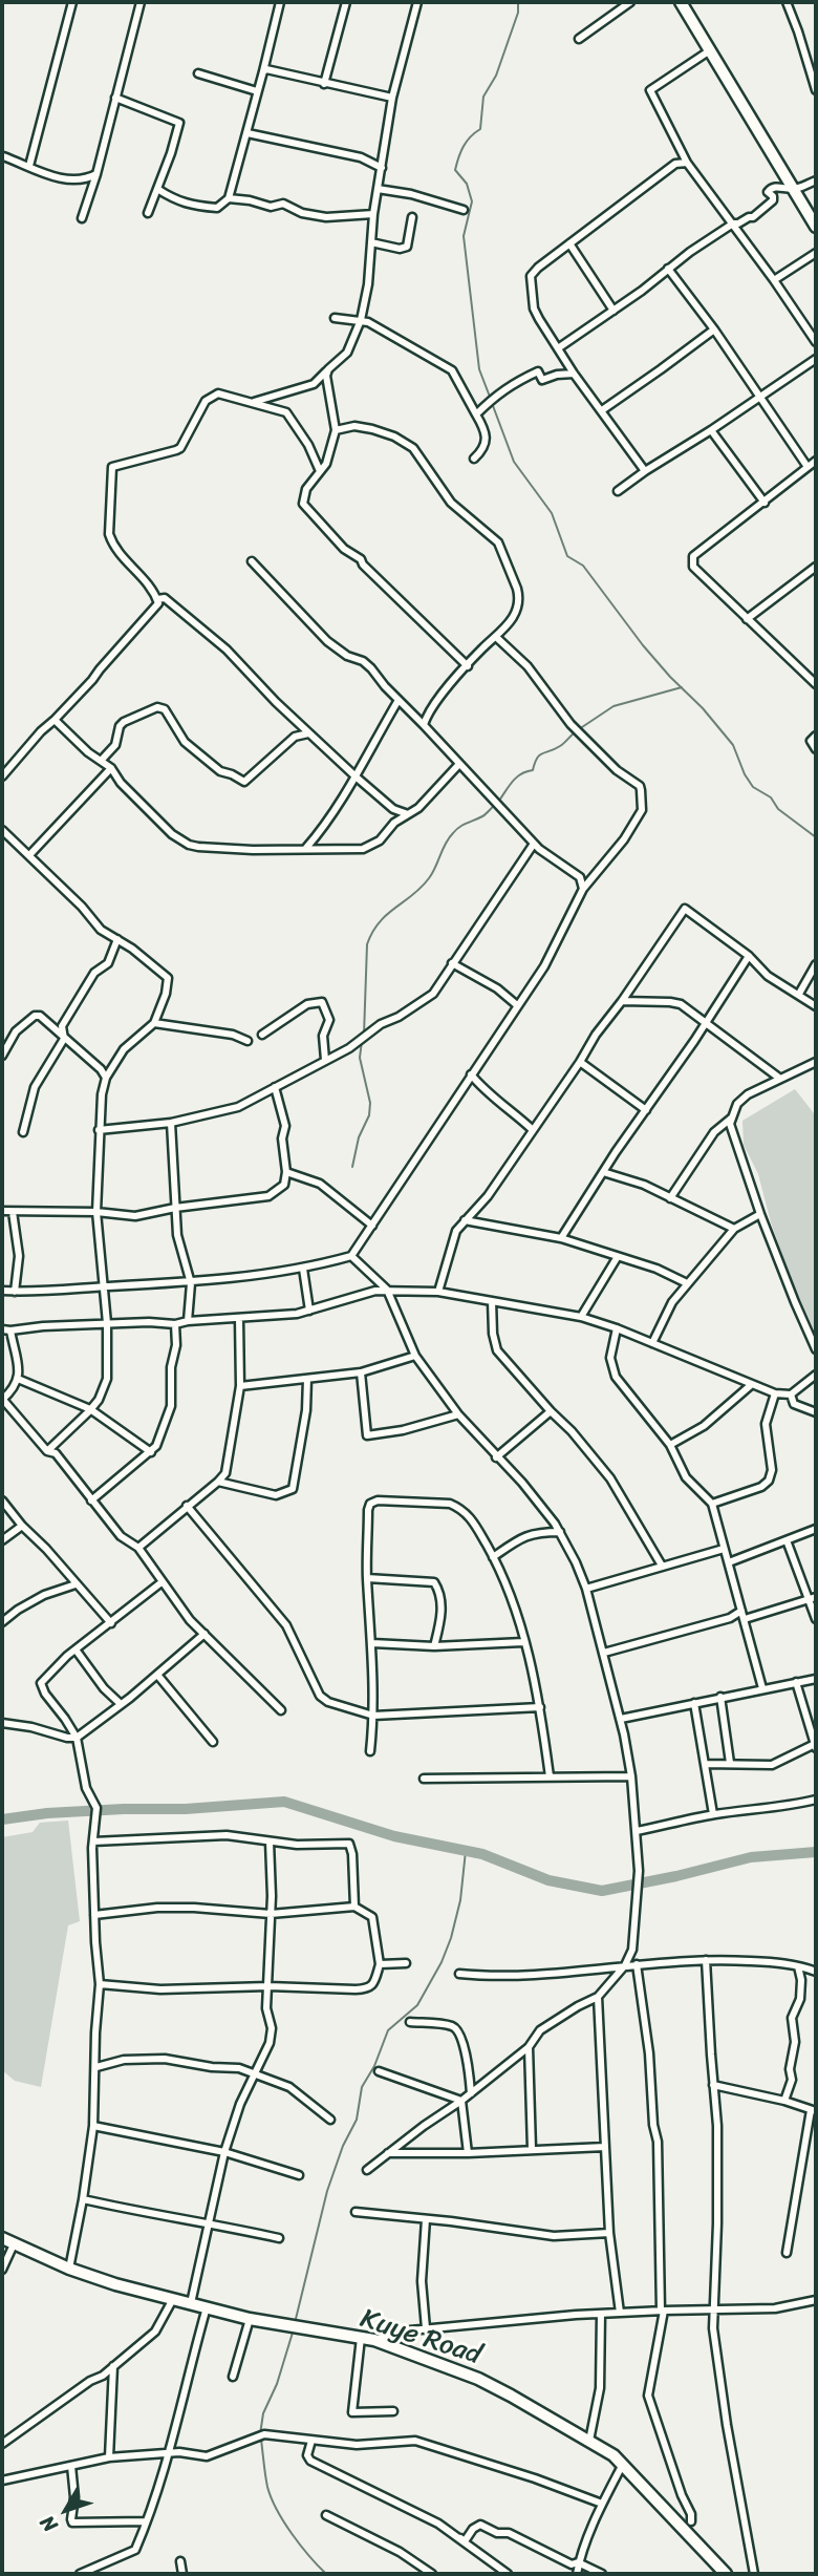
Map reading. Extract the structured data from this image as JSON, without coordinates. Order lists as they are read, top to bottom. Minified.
{"streets":{"street":["Kuye Road"]},"north":"bottom left"}
